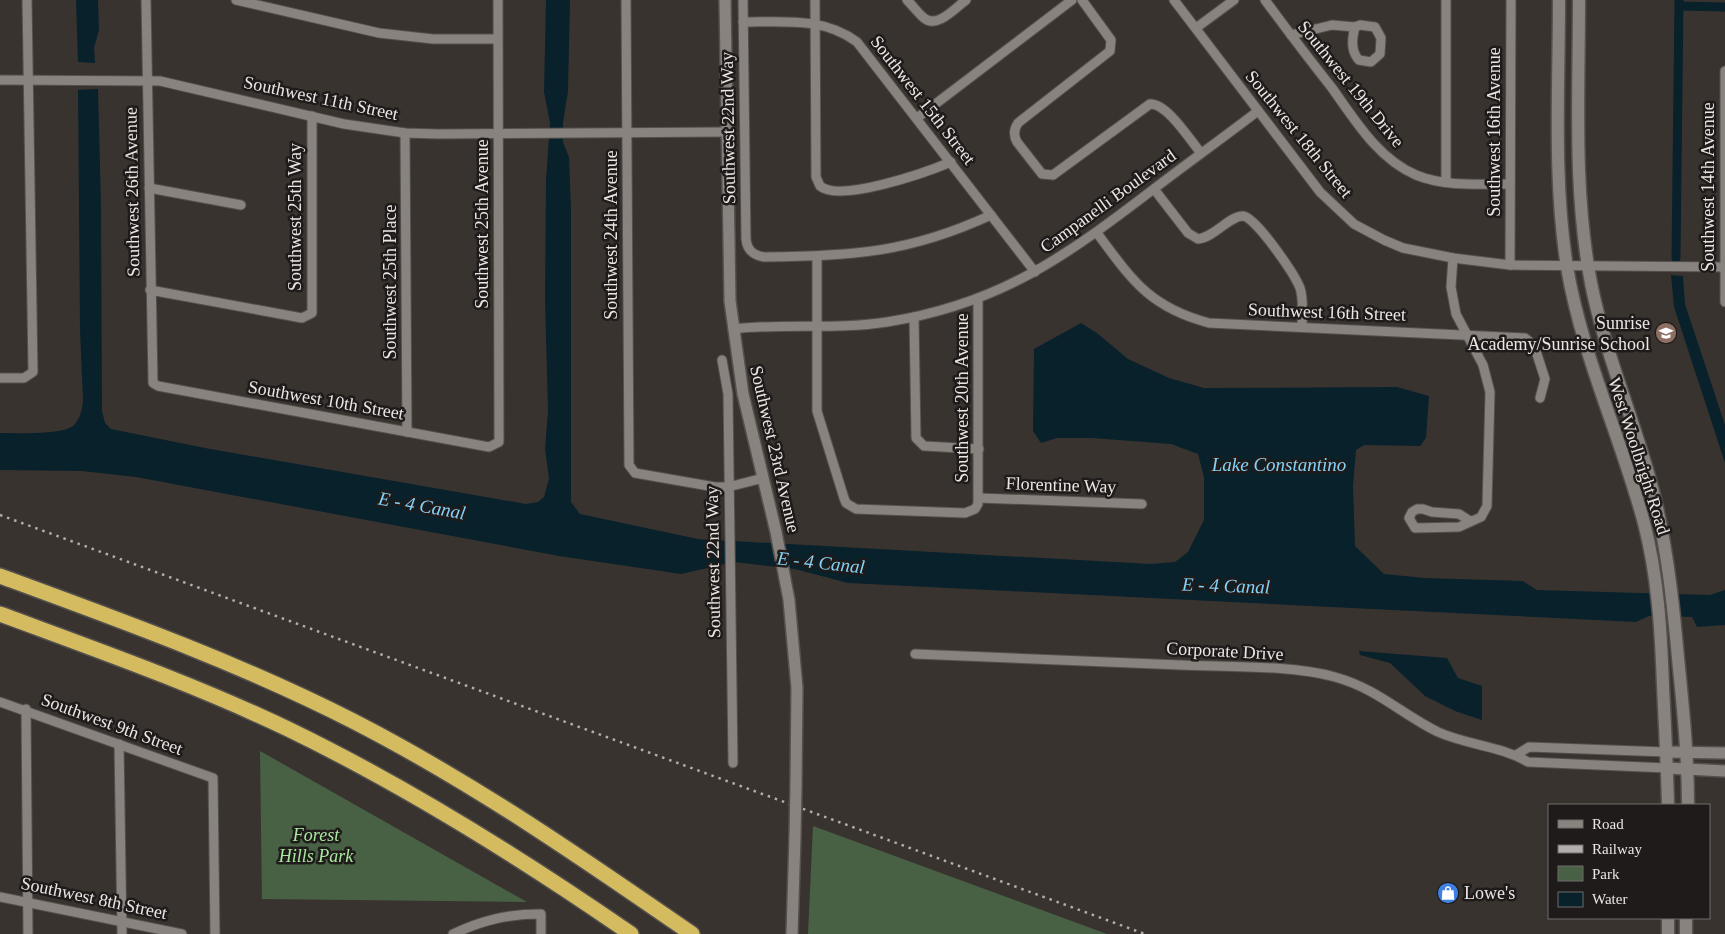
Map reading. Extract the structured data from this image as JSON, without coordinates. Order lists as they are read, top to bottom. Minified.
{"streets":{"main road":["West Woolbright Road"],"street":["Southwest 19th Drive","Southwest 11th Street","Southwest 15th Street","Southwest 22nd Way","Southwest 16th Avenue","Southwest 18th Street","Southwest 14th Avenue","Southwest 26th Avenue","Campanelli Boulevard","Southwest 25th Way","Southwest 25th Avenue","Southwest 24th Avenue","Southwest 25th Place","Southwest 16th Street","Southwest 20th Avenue","Southwest 10th Street","Southwest 23rd Avenue","Florentine Way","Corporate Drive","Southwest 9th Street","Southwest 8th Street"]},"crossings":[["Southwest 19th Drive","Southwest 16th Avenue"],["Southwest 11th Street","Southwest 26th Avenue"],["Southwest 11th Street","Southwest 25th Way"],["Southwest 11th Street","Southwest 25th Avenue"],["Southwest 11th Street","Southwest 24th Avenue"],["Southwest 11th Street","Southwest 25th Place"],["Southwest 11th Street","Southwest 23rd Avenue"],["Southwest 15th Street","Southwest 22nd Way"],["Southwest 15th Street","Campanelli Boulevard"],["Southwest 22nd Way","Southwest 24th Avenue"],["Southwest 16th Avenue","Southwest 18th Street"],["Southwest 18th Street","Southwest 14th Avenue"],["Southwest 18th Street","Campanelli Boulevard"],["Southwest 18th Street","West Woolbright Road"],["Southwest 26th Avenue","Southwest 25th Way"],["Southwest 26th Avenue","Southwest 10th Street"],["Campanelli Boulevard","Southwest 16th Street"],["Campanelli Boulevard","Southwest 20th Avenue"],["Campanelli Boulevard","Southwest 23rd Avenue"],["Southwest 25th Avenue","Southwest 10th Street"],["Southwest 25th Place","Southwest 10th Street"],["Southwest 20th Avenue","Florentine Way"],["West Woolbright Road","Corporate Drive"]],"water":["Lake Constantino","E - 4 Canal"],"parks":["Forest Hills Park"],"places":{"school or university":["Sunrise Academy/Sunrise School"],"shop":["Lowe's"]},"legend":["Road","Railway","Park","Water"]}
